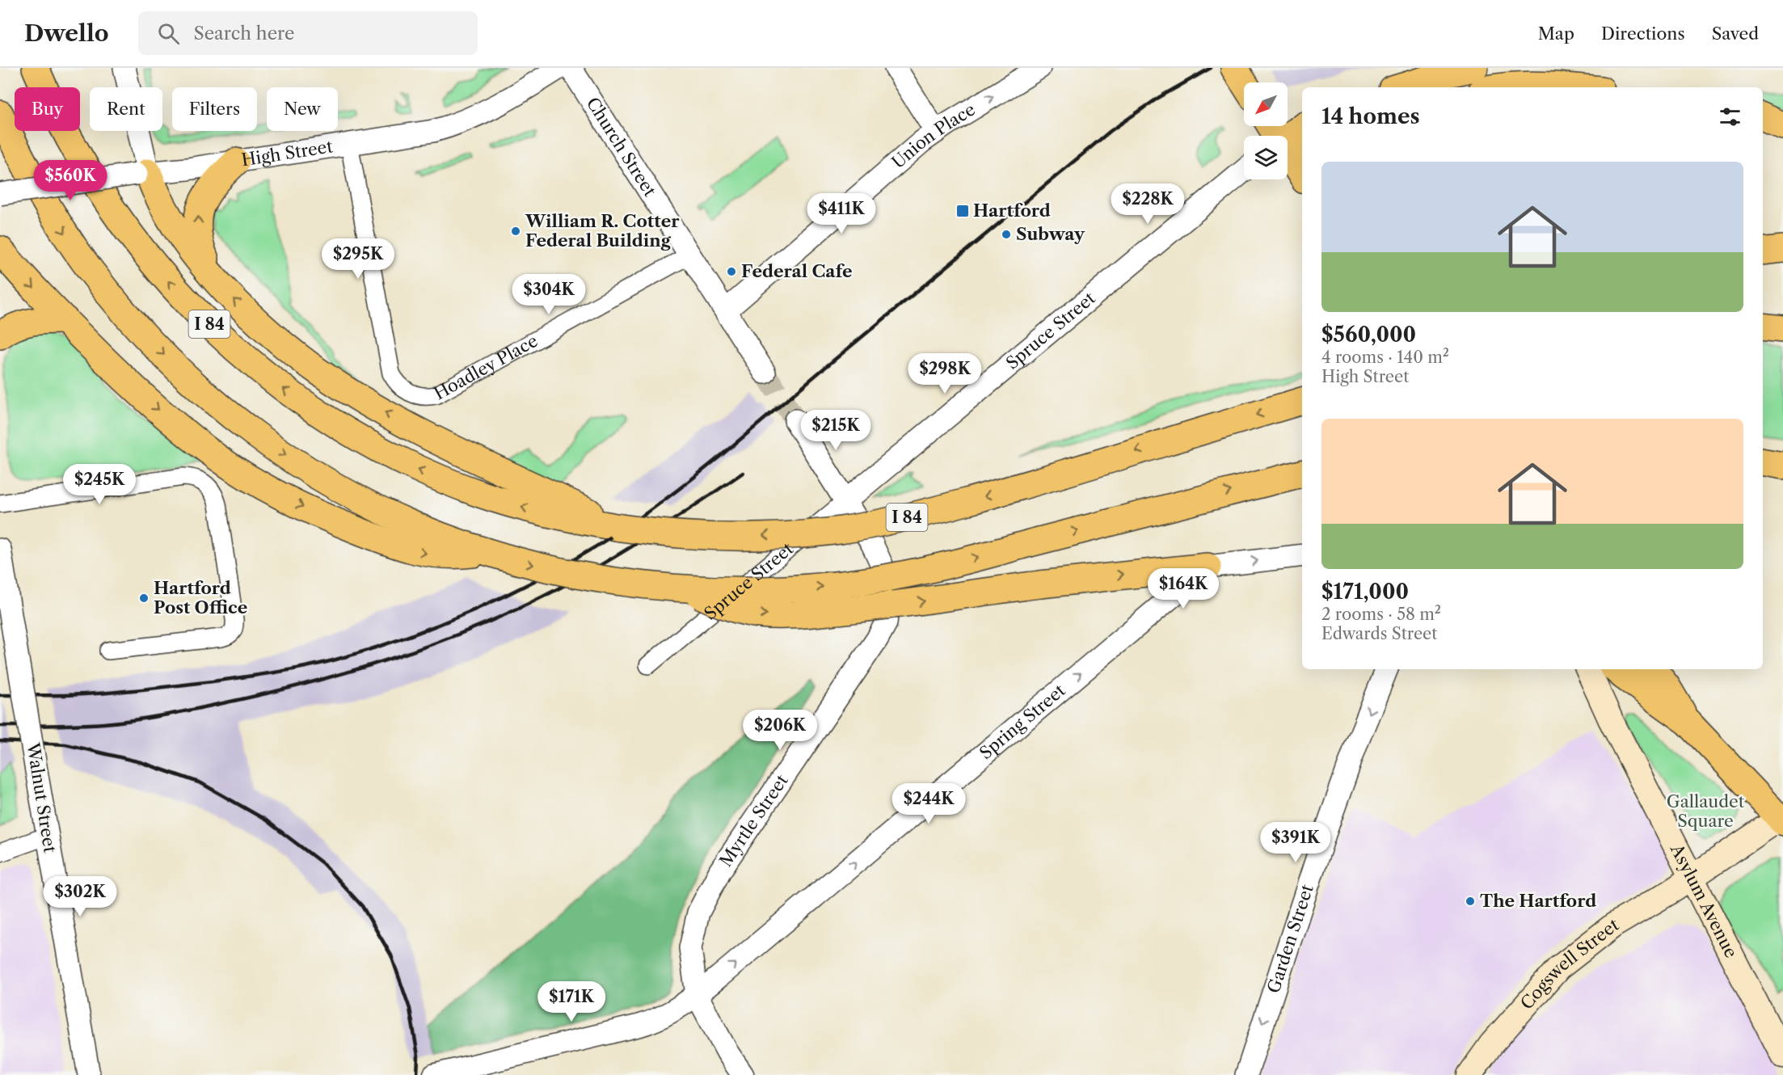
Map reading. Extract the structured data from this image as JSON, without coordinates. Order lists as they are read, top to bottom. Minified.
{"streets":{"main road":["I 84","Asylum Avenue","Cogswell Street"],"street":["Union Place","Church Street","High Street","Spruce Street","Hoadley Place","Spring Street","Walnut Street","Myrtle Street","Garden Street"]},"crossings":[["Union Place","Church Street"],["Church Street","Hoadley Place"],["High Street","Hoadley Place"],["Spruce Street","Myrtle Street"],["Spring Street","Myrtle Street"],["Asylum Avenue","Cogswell Street"]],"one_way":["Spring Street","Garden Street"],"parks":["Gallaudet Square"],"places":{"transit":["Hartford"],"other":["William R. Cotter Federal Building","Subway","Federal Cafe","Hartford Post Office","The Hartford"]},"north":"bottom left","page":{"header":"Dwello","search":"Search here","nav":["Map","Directions","Saved"],"chip":["Buy","Rent","Filters","New"],"heading":"14 homes","list":[{"name":"$560,000","note":"4 rooms · 140 m² · High Street"},{"name":"$171,000","note":"2 rooms · 58 m² · Edwards Street"}],"price":["$560K","$228K","$411K","$295K","$304K","$298K","$215K","$245K","$164K","$206K","$244K","$391K","$302K","$171K"]}}
